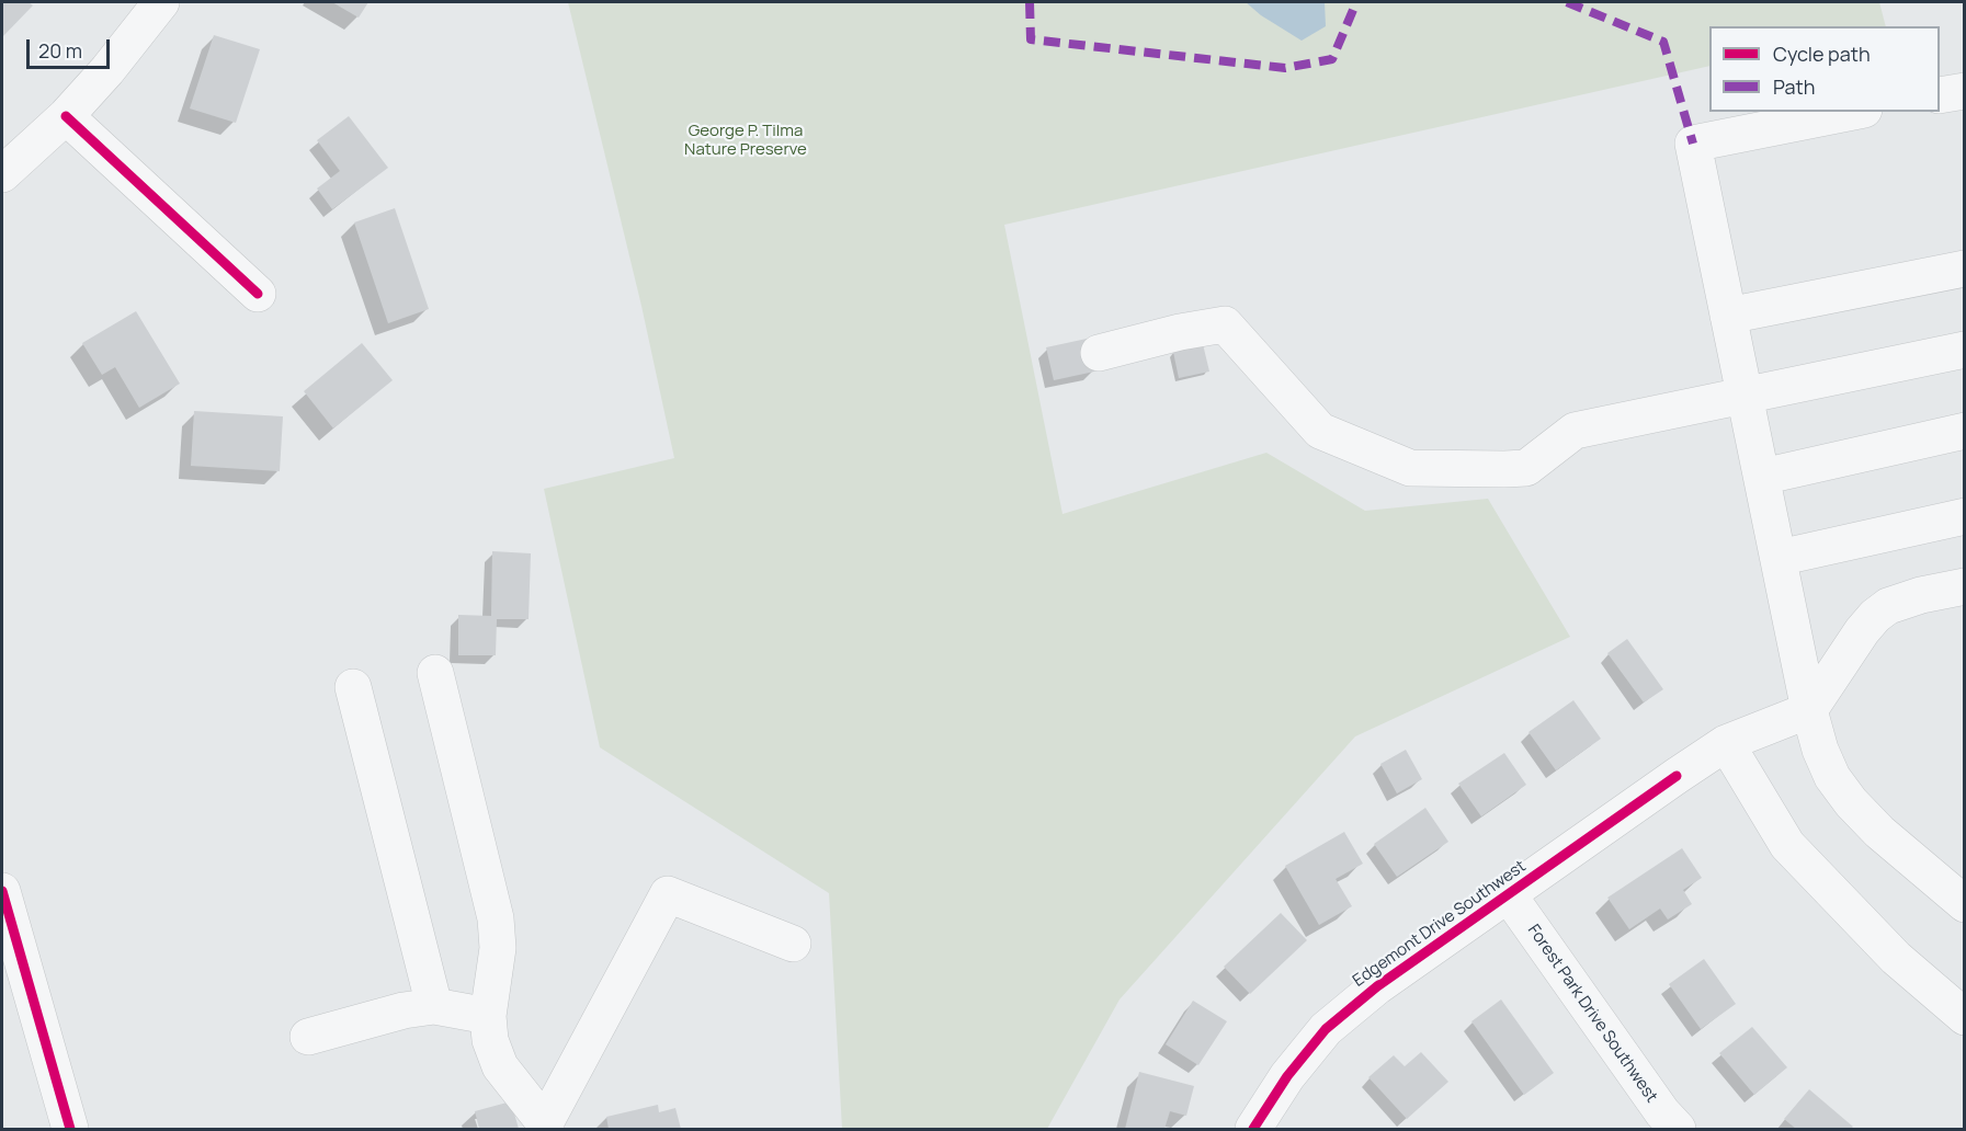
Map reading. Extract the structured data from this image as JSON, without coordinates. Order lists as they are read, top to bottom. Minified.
{"streets":{"street":["Edgemont Drive Southwest","Forest Park Drive Southwest"]},"crossings":[["Edgemont Drive Southwest","Forest Park Drive Southwest"]],"parks":["George P. Tilma Nature Preserve"],"legend":["Cycle path","Path"],"scale_bar":"20 m"}
